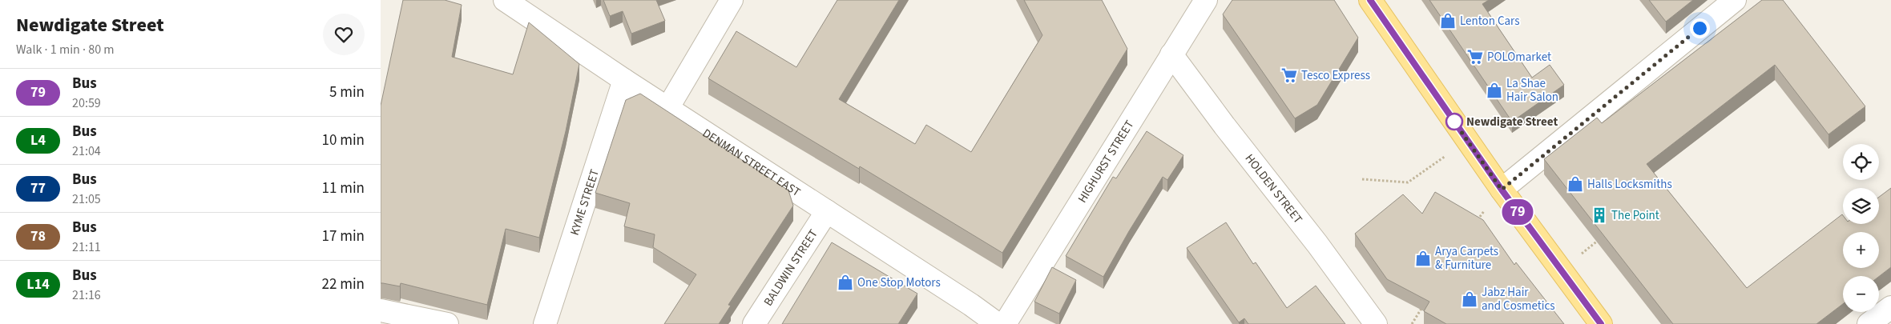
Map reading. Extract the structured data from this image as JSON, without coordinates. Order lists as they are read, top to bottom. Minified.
{"streets":{"street":["DENMAN STREET EAST","HIGHURST STREET","HOLDEN STREET","KYME STREET","BALDWIN STREET"]},"crossings":[["DENMAN STREET EAST","KYME STREET"],["DENMAN STREET EAST","BALDWIN STREET"],["HIGHURST STREET","HOLDEN STREET"]],"places":{"shop":["Lenton Cars","La Shae Hair Salon","Halls Locksmiths","Arya Carpets & Furniture","One Stop Motors","Jabz Hair and Cosmetics"],"supermarket":["POLOmarket","Tesco Express"],"other":["Newdigate Street"],"building":["The Point"]},"lines":["bus line 79"],"page":{"heading":["Newdigate Street","Walk · 1 min · 80 m"],"on_map":"79","list":[{"mark":"79","name":"Bus","note":"20:59","value":"5 min"},{"mark":"L4","name":"Bus","note":"21:04","value":"10 min"},{"mark":"77","name":"Bus","note":"21:05","value":"11 min"},{"mark":"78","name":"Bus","note":"21:11","value":"17 min"},{"mark":"L14","name":"Bus","note":"21:16","value":"22 min"}],"map_buttons":["+","−"]}}
